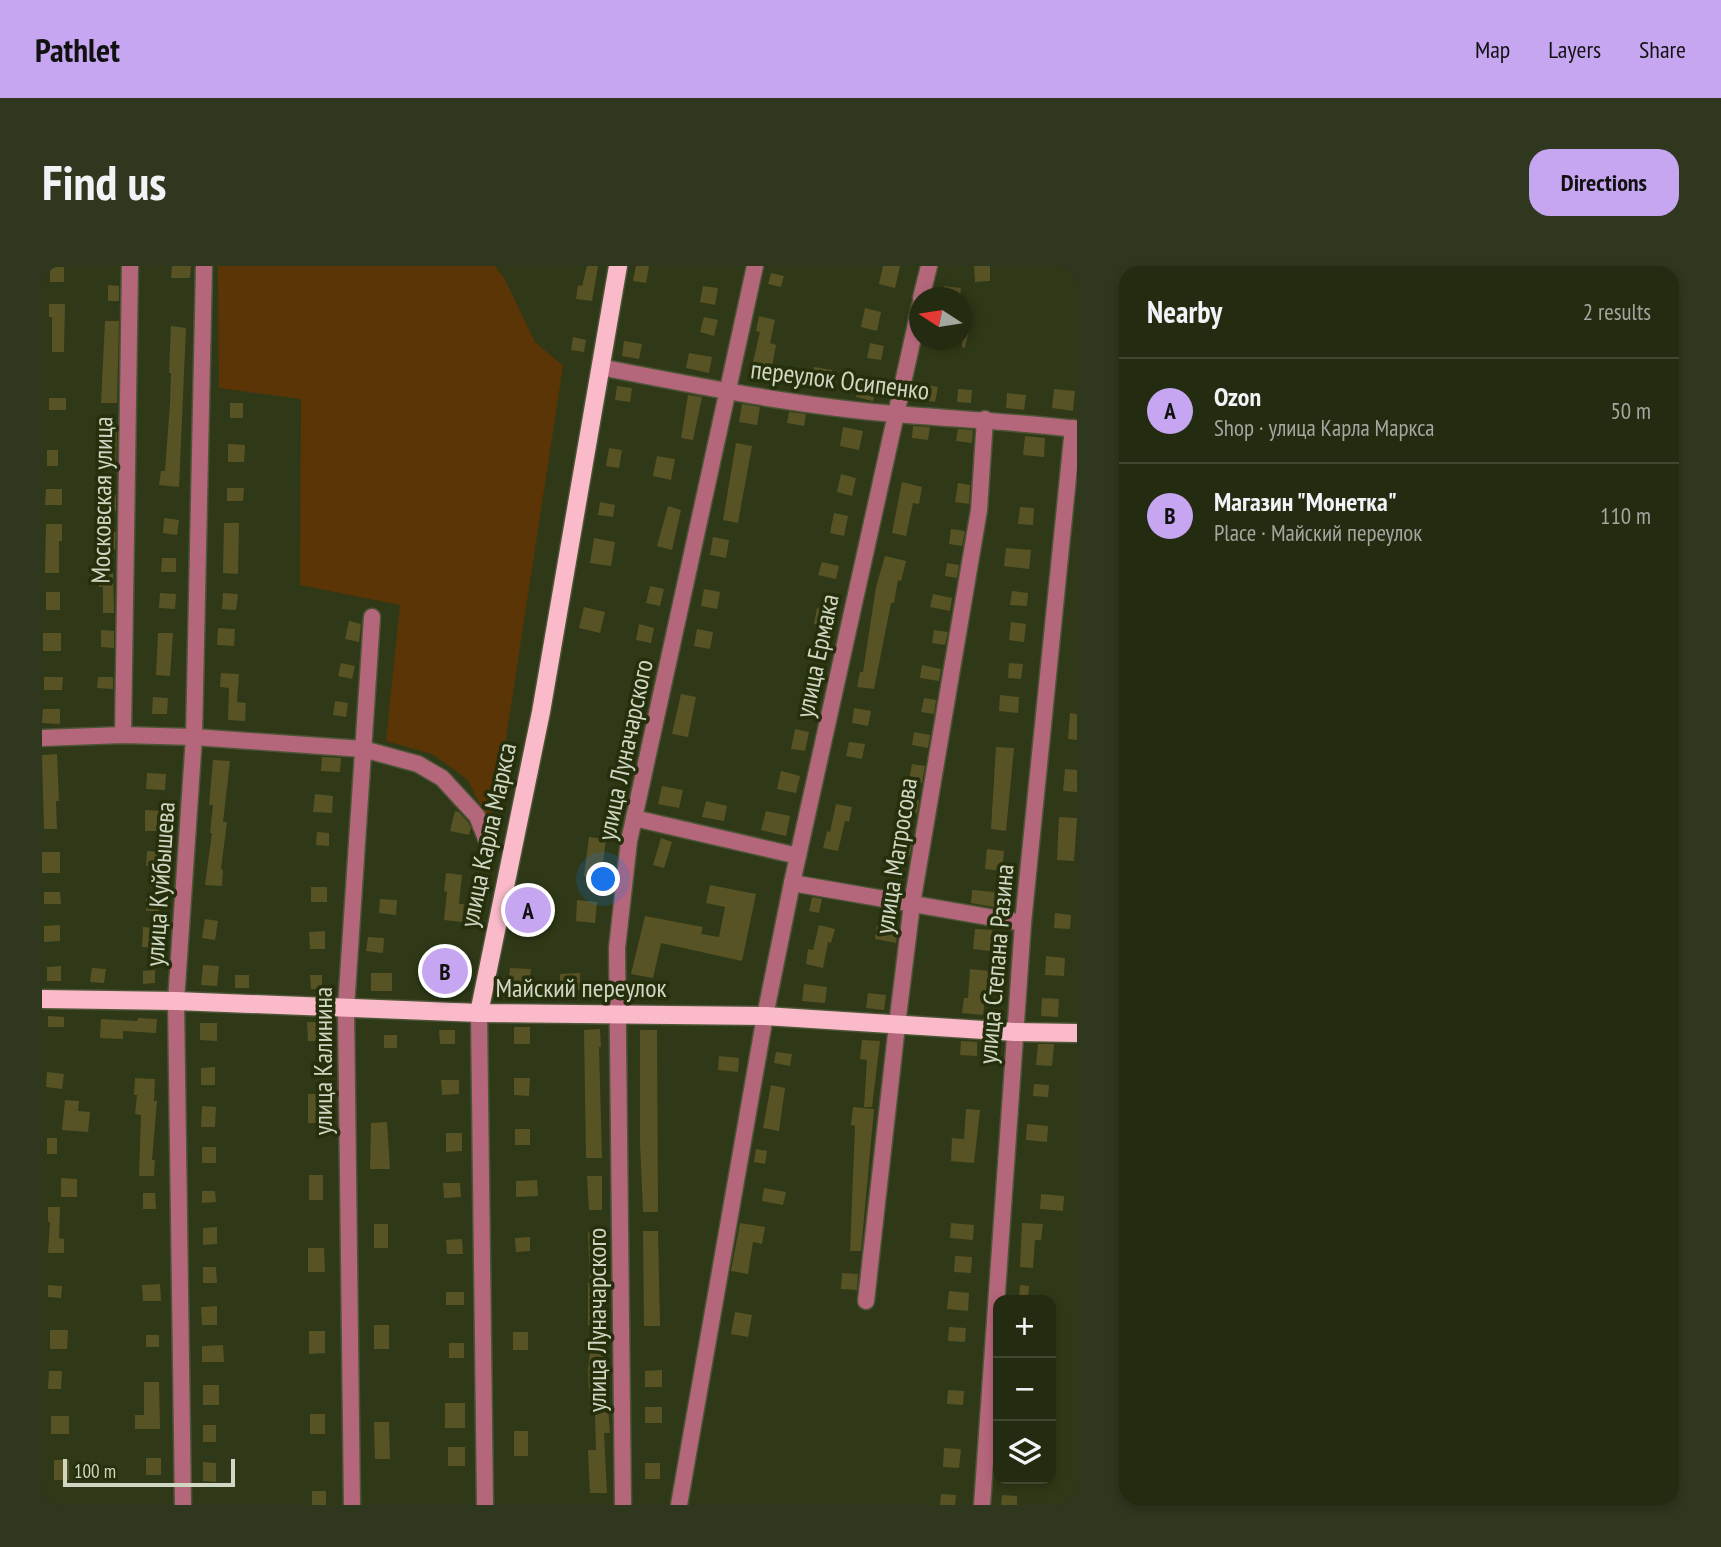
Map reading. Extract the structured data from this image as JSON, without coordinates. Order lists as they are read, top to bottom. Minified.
{"streets":{"main road":["улица Карла Маркса","Майский переулок"],"street":["переулок Осипенко","Московская улица","улица Ермака","улица Луначарского","улица Матросова","улица Куйбышева","улица Степана Разина","улица Калинина"]},"crossings":[["переулок Осипенко","улица Ермака"],["переулок Осипенко","улица Луначарского"],["переулок Осипенко","улица Карла Маркса"],["переулок Осипенко","улица Матросова"],["переулок Осипенко","улица Степана Разина"],["улица Ермака","Майский переулок"],["улица Луначарского","Майский переулок"],["улица Карла Маркса","Майский переулок"],["улица Матросова","Майский переулок"],["улица Куйбышева","Майский переулок"],["улица Степана Разина","Майский переулок"],["Майский переулок","улица Калинина"]],"scale_bar":"100 m","north":"left","page":{"header":"Pathlet","nav":["Map","Layers","Share"],"buttons":"Directions","title":"Find us","heading":["Nearby","2 results"],"list":[{"mark":"A","name":"Ozon","note":"Shop · улица Карла Маркса","value":"50 m"},{"mark":"B","name":"Магазин \"Монетка\"","note":"Place · Майский переулок","value":"110 m"}],"pins":["A","B"],"map_buttons":["+","−"],"scale":"100 m"}}
